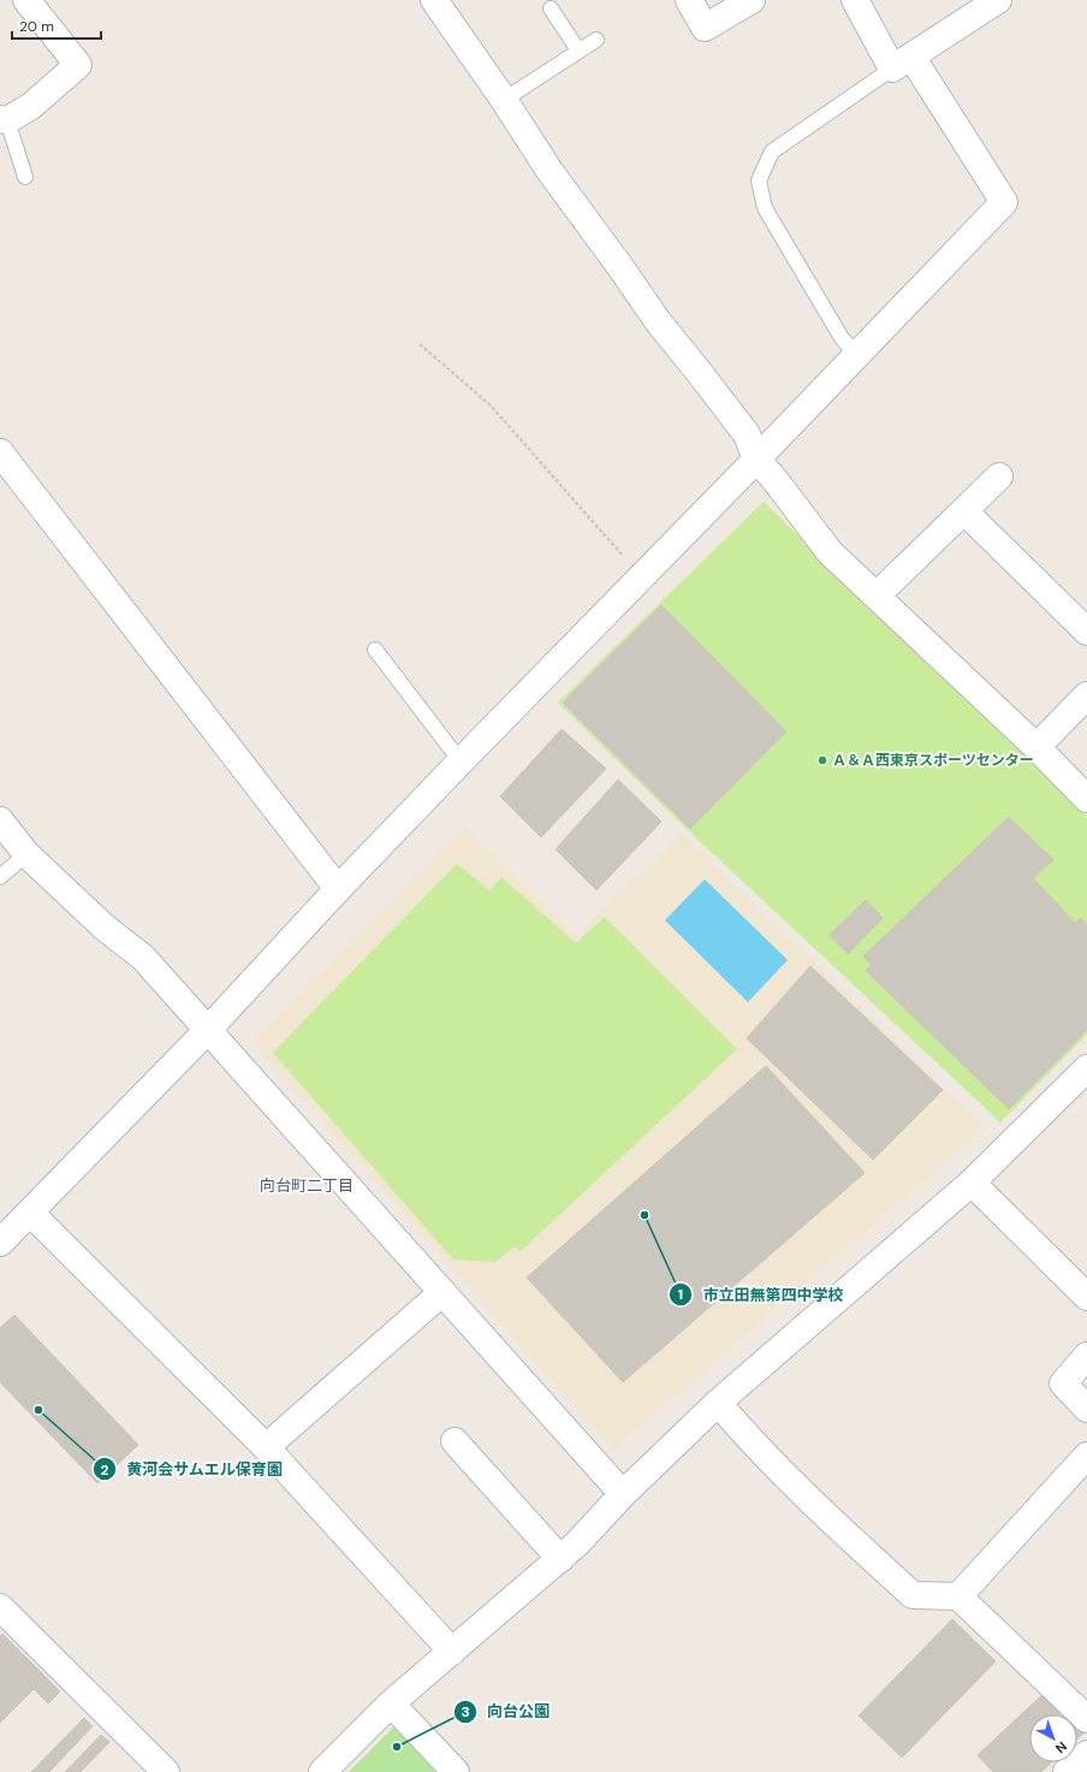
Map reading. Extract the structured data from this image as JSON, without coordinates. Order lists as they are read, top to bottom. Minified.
{"districts":["向台町二丁目"],"places":["Ａ＆Ａ西東京スポーツセンター","市立田無第四中学校","黄河会サムエル保育園","向台公園"],"scale_bar":"20 m","north":"bottom right"}
